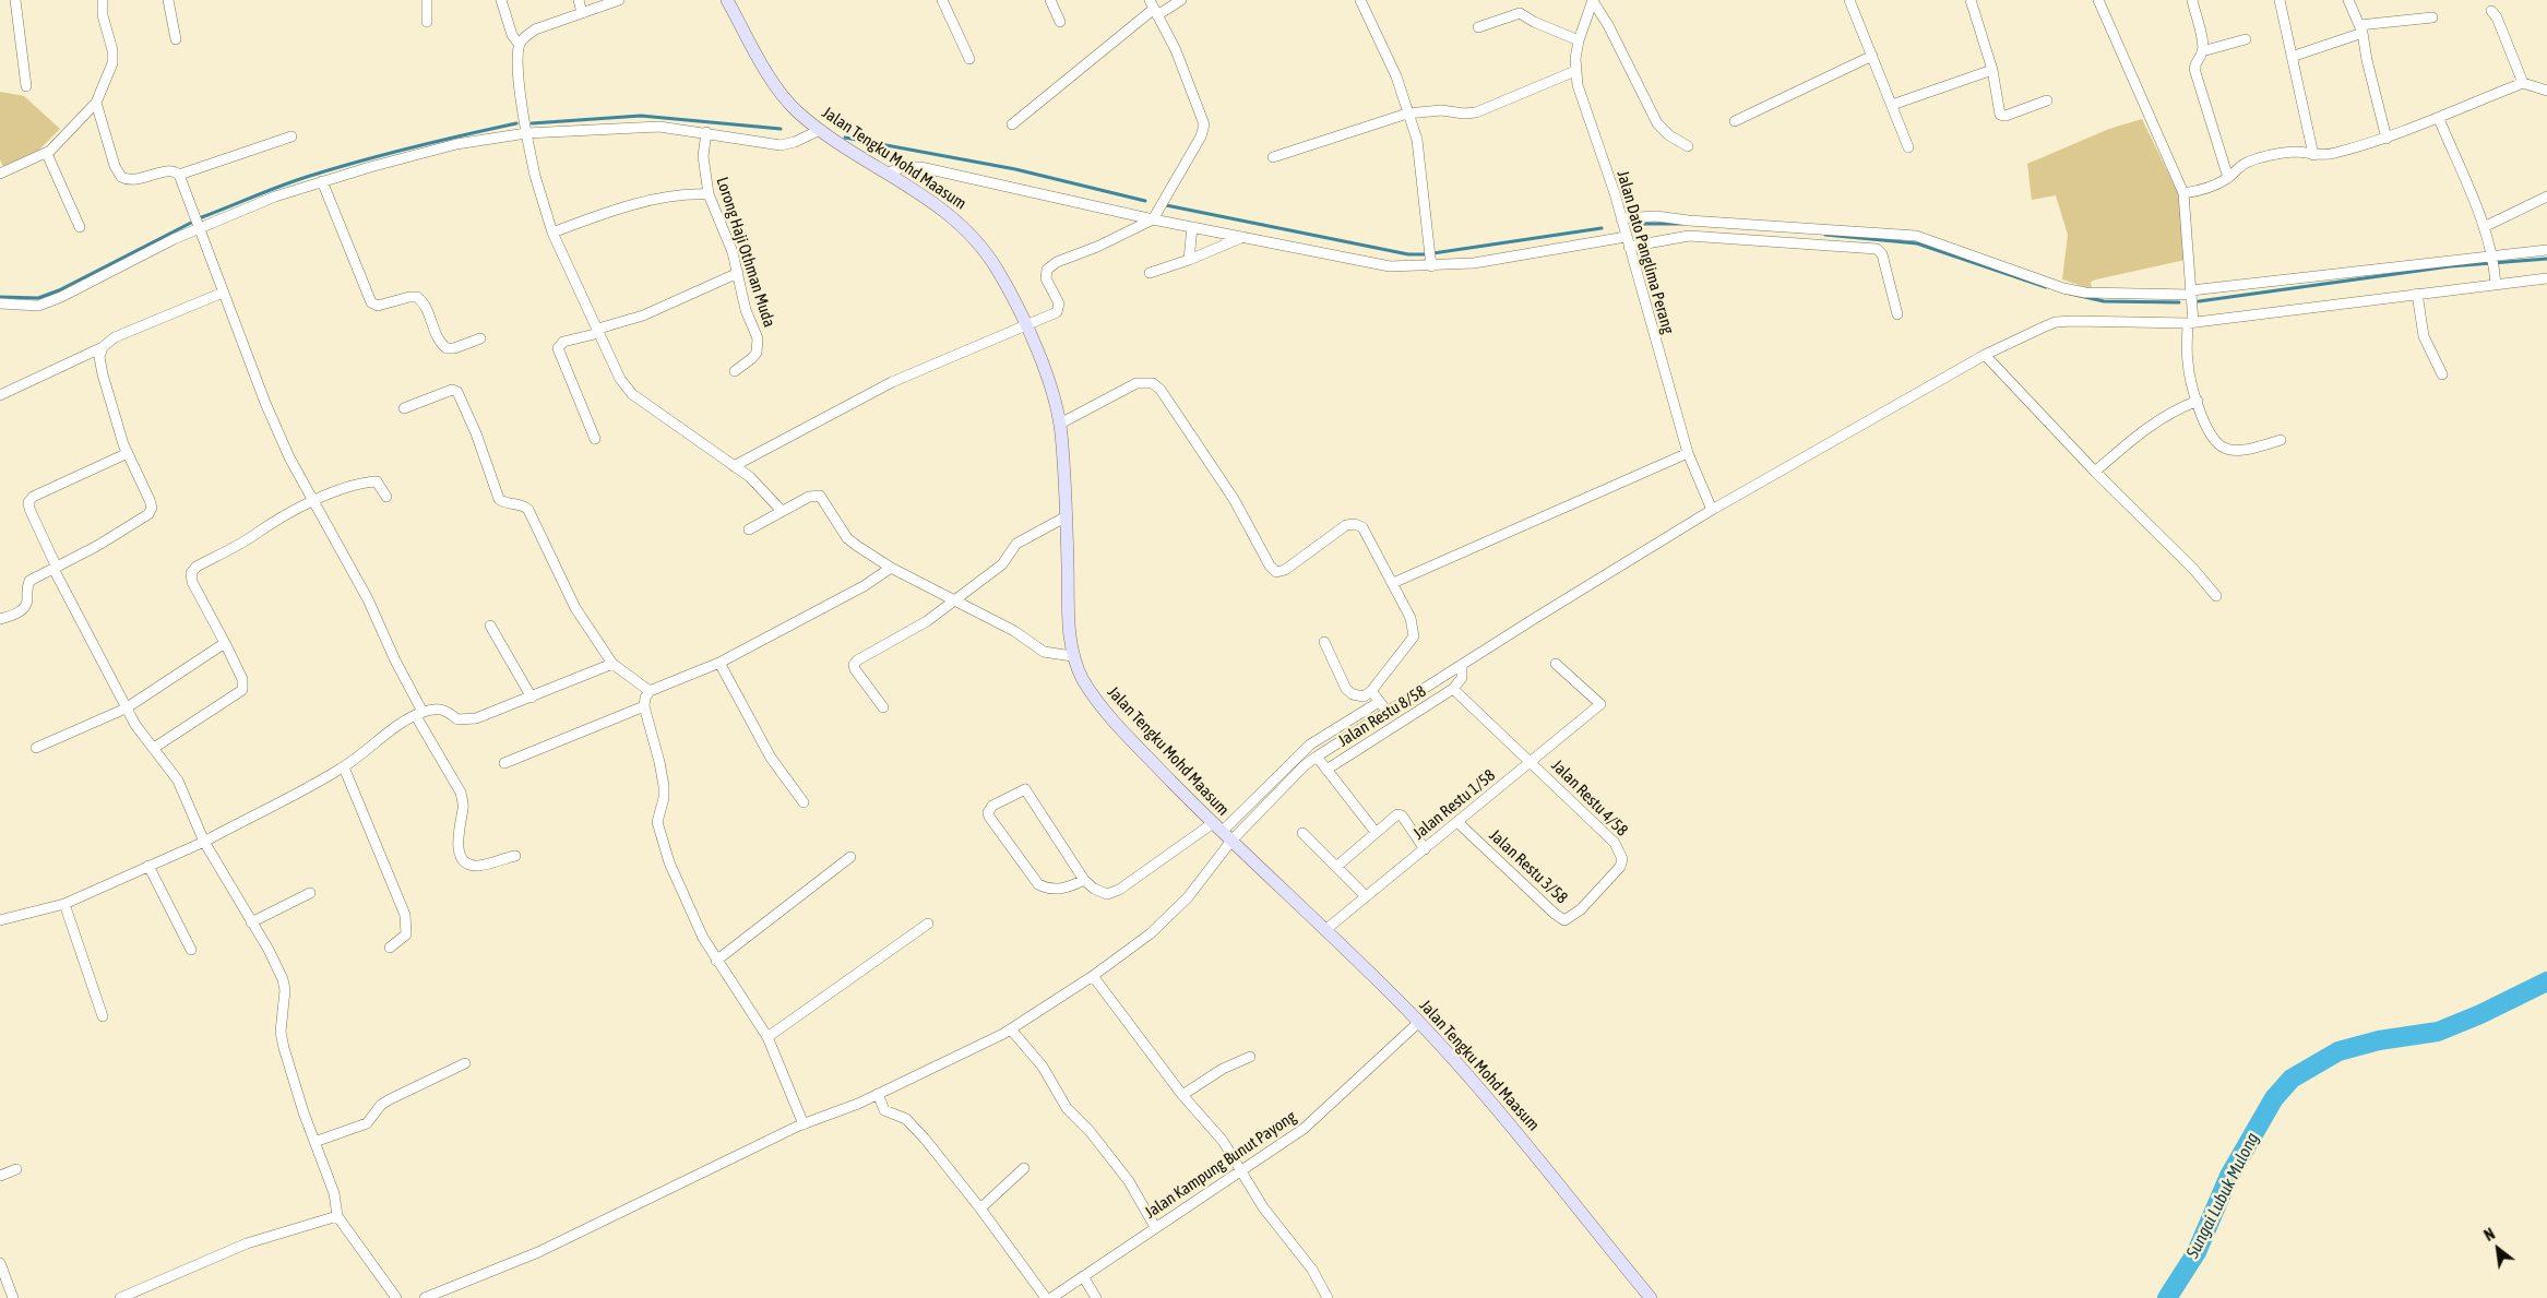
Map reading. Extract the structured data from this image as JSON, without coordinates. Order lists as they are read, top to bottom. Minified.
{"streets":{"main road":["Jalan Tengku Mohd Maasum"],"street":["Lorong Haji Othman Muda","Jalan Dato Panglima Perang","Jalan Restu 8/58","Jalan Restu 4/58","Jalan Restu 1/58","Jalan Restu 3/58","Jalan Kampung Bunut Payong"]},"crossings":[["Jalan Tengku Mohd Maasum","Jalan Restu 1/58"],["Jalan Tengku Mohd Maasum","Jalan Kampung Bunut Payong"],["Jalan Restu 8/58","Jalan Restu 4/58"],["Jalan Restu 4/58","Jalan Restu 1/58"],["Jalan Restu 4/58","Jalan Restu 3/58"],["Jalan Restu 1/58","Jalan Restu 3/58"]],"water":["Sungai Lubuk Mulong"],"north":"top left"}
